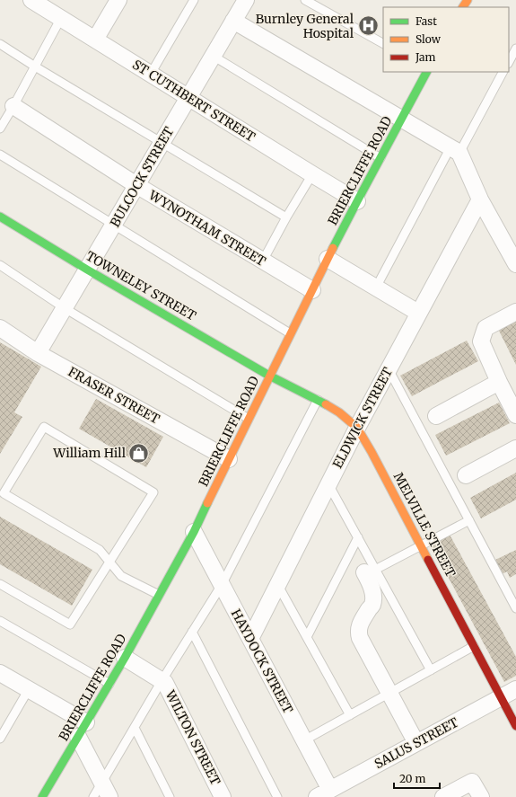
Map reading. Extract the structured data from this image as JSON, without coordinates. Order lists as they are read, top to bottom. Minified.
{"streets":{"street":["ST CUTHBERT STREET","BRIERCLIFFE ROAD","BULCOCK STREET","WYNOTHAM STREET","TOWNELEY STREET","FRASER STREET","ELDWICK STREET","MELVILLE STREET","HAYDOCK STREET","WILTON STREET","SALUS STREET"]},"crossings":[["ST CUTHBERT STREET","BRIERCLIFFE ROAD"],["ST CUTHBERT STREET","BULCOCK STREET"],["BRIERCLIFFE ROAD","WYNOTHAM STREET"],["BRIERCLIFFE ROAD","TOWNELEY STREET"],["BRIERCLIFFE ROAD","FRASER STREET"],["BRIERCLIFFE ROAD","MELVILLE STREET"],["BRIERCLIFFE ROAD","HAYDOCK STREET"],["BRIERCLIFFE ROAD","WILTON STREET"],["BULCOCK STREET","WYNOTHAM STREET"],["BULCOCK STREET","TOWNELEY STREET"],["BULCOCK STREET","FRASER STREET"],["TOWNELEY STREET","MELVILLE STREET"],["ELDWICK STREET","MELVILLE STREET"],["ELDWICK STREET","HAYDOCK STREET"],["MELVILLE STREET","SALUS STREET"],["HAYDOCK STREET","SALUS STREET"]],"places":{"hospital":["Burnley General Hospital"],"shop":["William Hill"]},"legend":["Fast","Slow","Jam"],"scale_bar":"20 m"}
